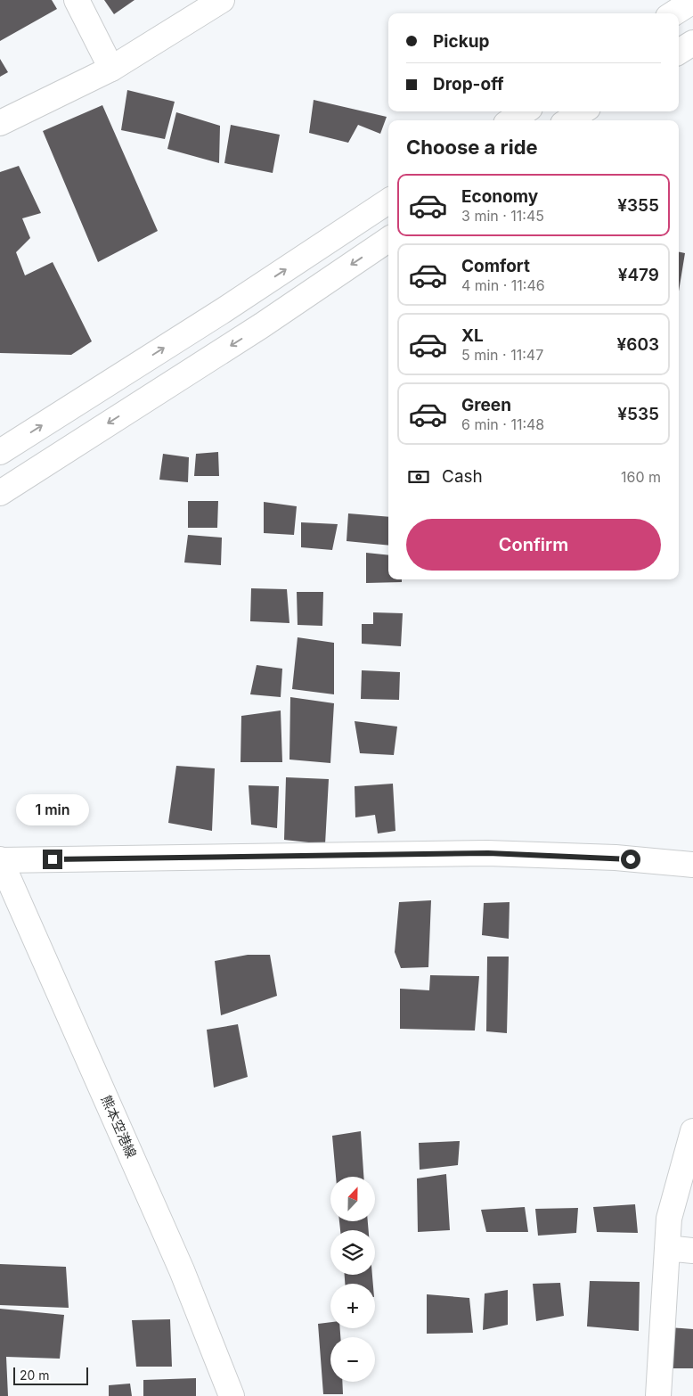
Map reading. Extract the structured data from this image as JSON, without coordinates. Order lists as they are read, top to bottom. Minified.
{"streets":{"street":["熊本空港線"]},"scale_bar":"20 m","north":"top","page":{"banner":["Pickup","Drop-off"],"heading":"Choose a ride","list":[{"name":"Economy","note":"3 min · 11:45","value":"¥355"},{"name":"Comfort","note":"4 min · 11:46","value":"¥479"},{"name":"XL","note":"5 min · 11:47","value":"¥603"},{"name":"Green","note":"6 min · 11:48","value":"¥535"}],"pay":["Cash","160 m"],"buttons":"Confirm","bubble":"1 min","map_buttons":["+","−"],"scale":"20 m"}}
